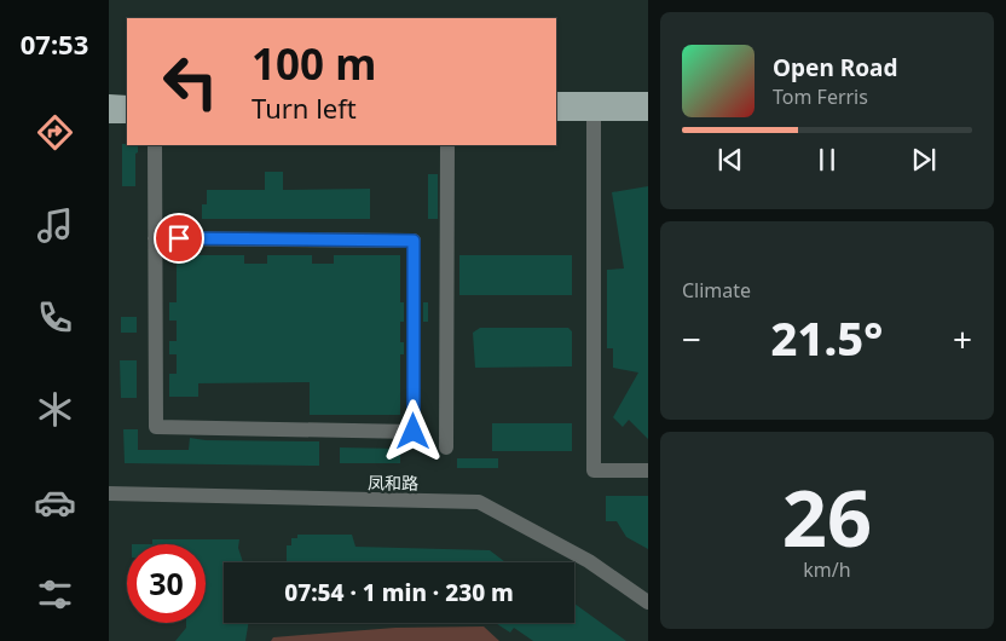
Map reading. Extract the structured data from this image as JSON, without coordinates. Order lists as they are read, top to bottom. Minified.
{"streets":{"street":["凤和路"]},"page":{"tabs":"07:53","turn":["100 m","Turn left"],"song":["Open Road","Tom Ferris"],"tile":["Climate",["26","km/h"]],"heat":["−","21.5°","+"],"limit":"30","trip":"07:54 · 1 min · 230 m"}}
